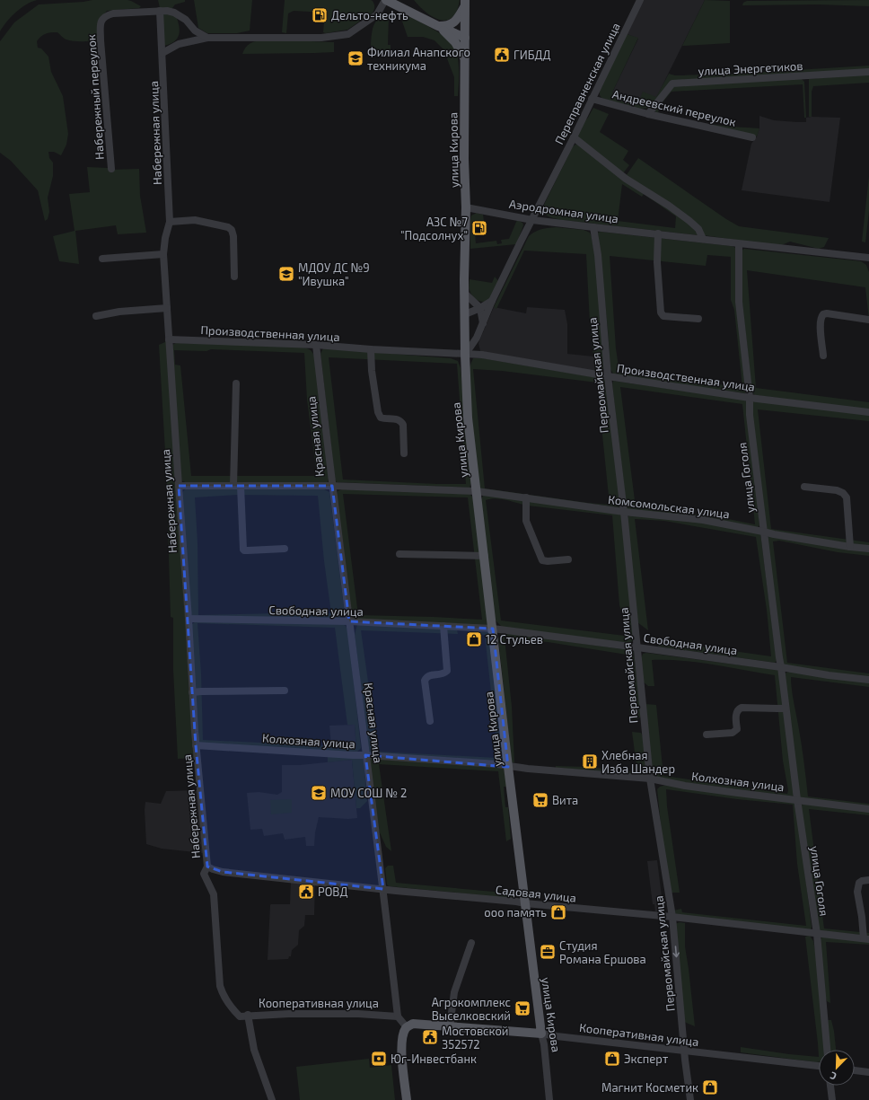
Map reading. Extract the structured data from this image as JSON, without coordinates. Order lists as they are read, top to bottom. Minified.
{"streets":{"main road":["улица Кирова","Кооперативная улица"],"street":["улица Энергетиков","Переправненская улица","Набережный переулок","Андреевский переулок","Набережная улица","Аэродромная улица","Производственная улица","Первомайская улица","Красная улица","улица Гоголя","Комсомольская улица","Свободная улица","Колхозная улица","Садовая улица"]},"crossings":[["улица Энергетиков","Андреевский переулок"],["Переправненская улица","Андреевский переулок"],["Переправненская улица","Аэродромная улица"],["Набережный переулок","Набережная улица"],["Набережная улица","Производственная улица"],["Набережная улица","Комсомольская улица"],["Набережная улица","Свободная улица"],["Набережная улица","Колхозная улица"],["Набережная улица","Садовая улица"],["Набережная улица","Кооперативная улица"],["улица Кирова","Аэродромная улица"],["улица Кирова","Производственная улица"],["улица Кирова","Комсомольская улица"],["улица Кирова","Свободная улица"],["улица Кирова","Колхозная улица"],["улица Кирова","Садовая улица"],["улица Кирова","Кооперативная улица"],["Аэродромная улица","Первомайская улица"],["Аэродромная улица","улица Гоголя"],["Производственная улица","Первомайская улица"],["Производственная улица","Красная улица"],["Производственная улица","улица Гоголя"],["Первомайская улица","Комсомольская улица"],["Первомайская улица","Свободная улица"],["Первомайская улица","Колхозная улица"],["Первомайская улица","Садовая улица"],["Первомайская улица","Кооперативная улица"],["Красная улица","Комсомольская улица"],["Красная улица","Свободная улица"],["Красная улица","Колхозная улица"],["Красная улица","Садовая улица"],["Красная улица","Кооперативная улица"],["улица Гоголя","Комсомольская улица"],["улица Гоголя","Свободная улица"],["улица Гоголя","Колхозная улица"],["улица Гоголя","Садовая улица"]],"places":{"fuel station":["Дельто-нефть","АЗС №7 \"Подсолнух\""],"public building":["ГИБДД","РОВД","Мостовской 352572"],"school or university":["Филиал Анапского техникума","МДОУ ДС №9 \"Ивушка\"","МОУ СОШ № 2"],"shop":["12 Стульев","ооо память","Эксперт","Магнит Косметик"],"building":["Хлебная Изба Шандер"],"supermarket":["Вита","Агрокомплекс Выселковский"],"office":["Студия Романа Ершова"],"bank":["Юг-Инвестбанк"]},"north":"bottom left"}
